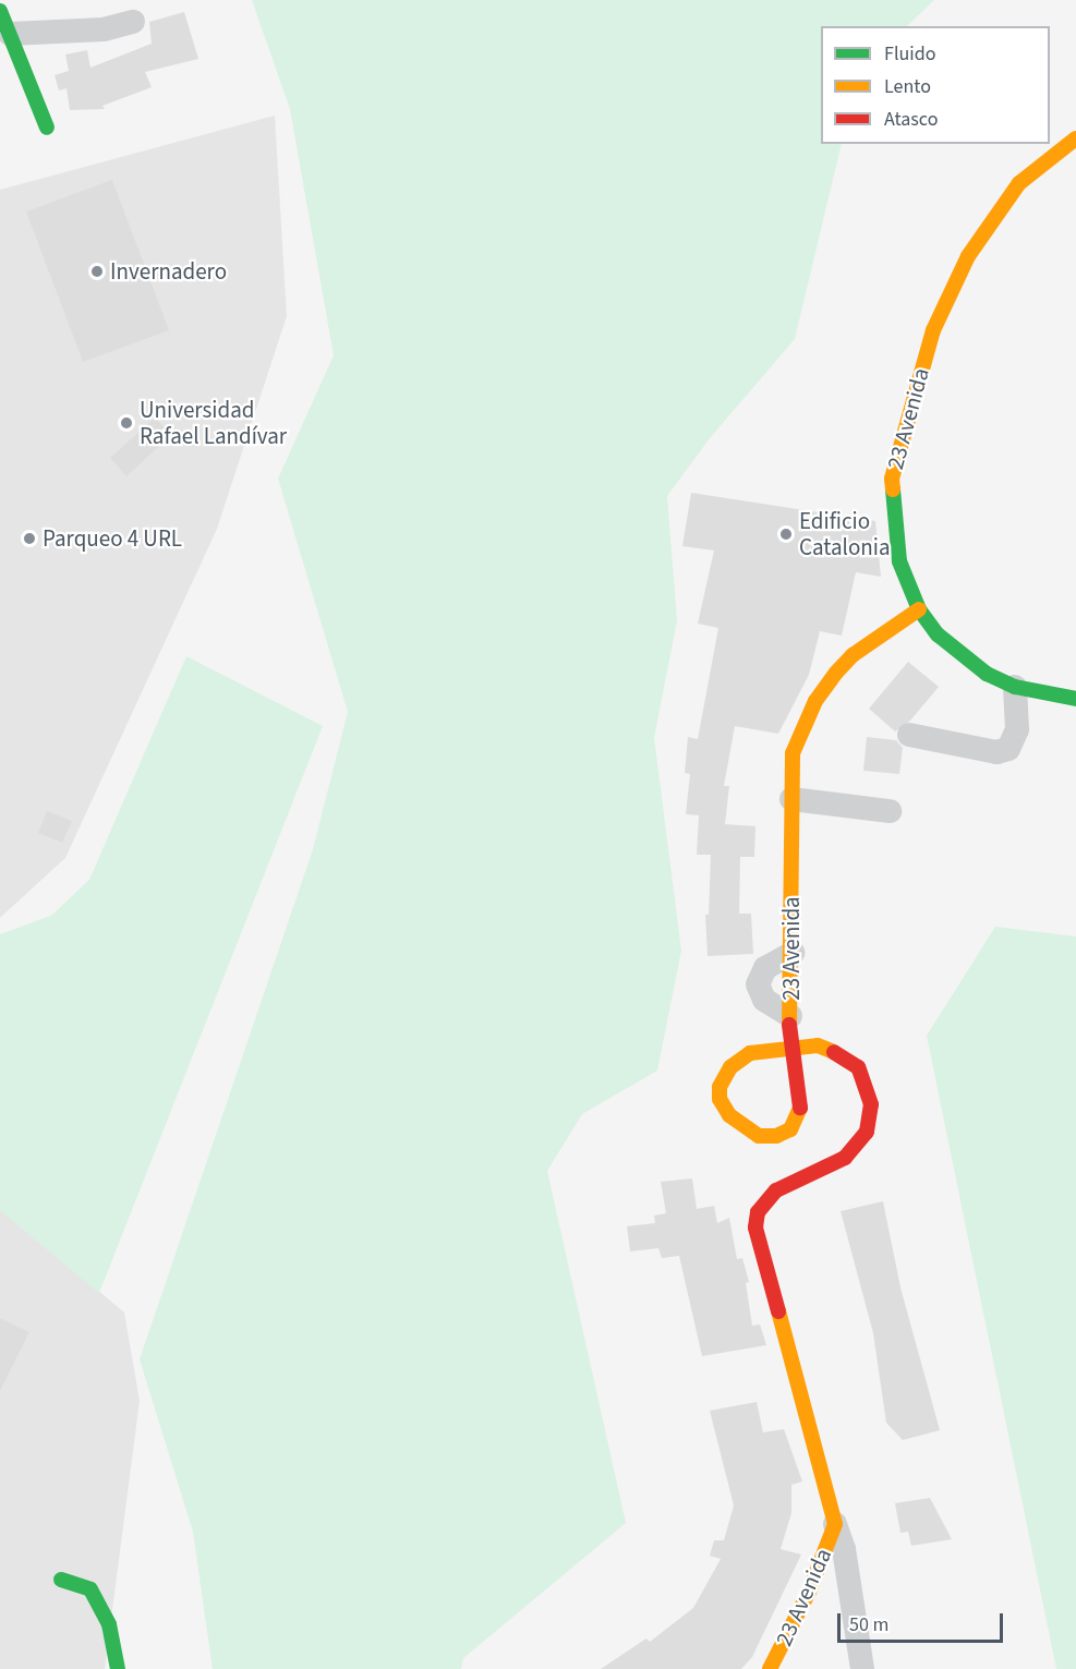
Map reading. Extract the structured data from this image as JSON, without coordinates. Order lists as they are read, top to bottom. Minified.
{"streets":{"street":["23 Avenida"]},"places":["Invernadero","Universidad Rafael Landívar","Edificio Catalonia","Parqueo 4 URL"],"legend":["Fluido","Lento","Atasco"],"scale_bar":"50 m"}
